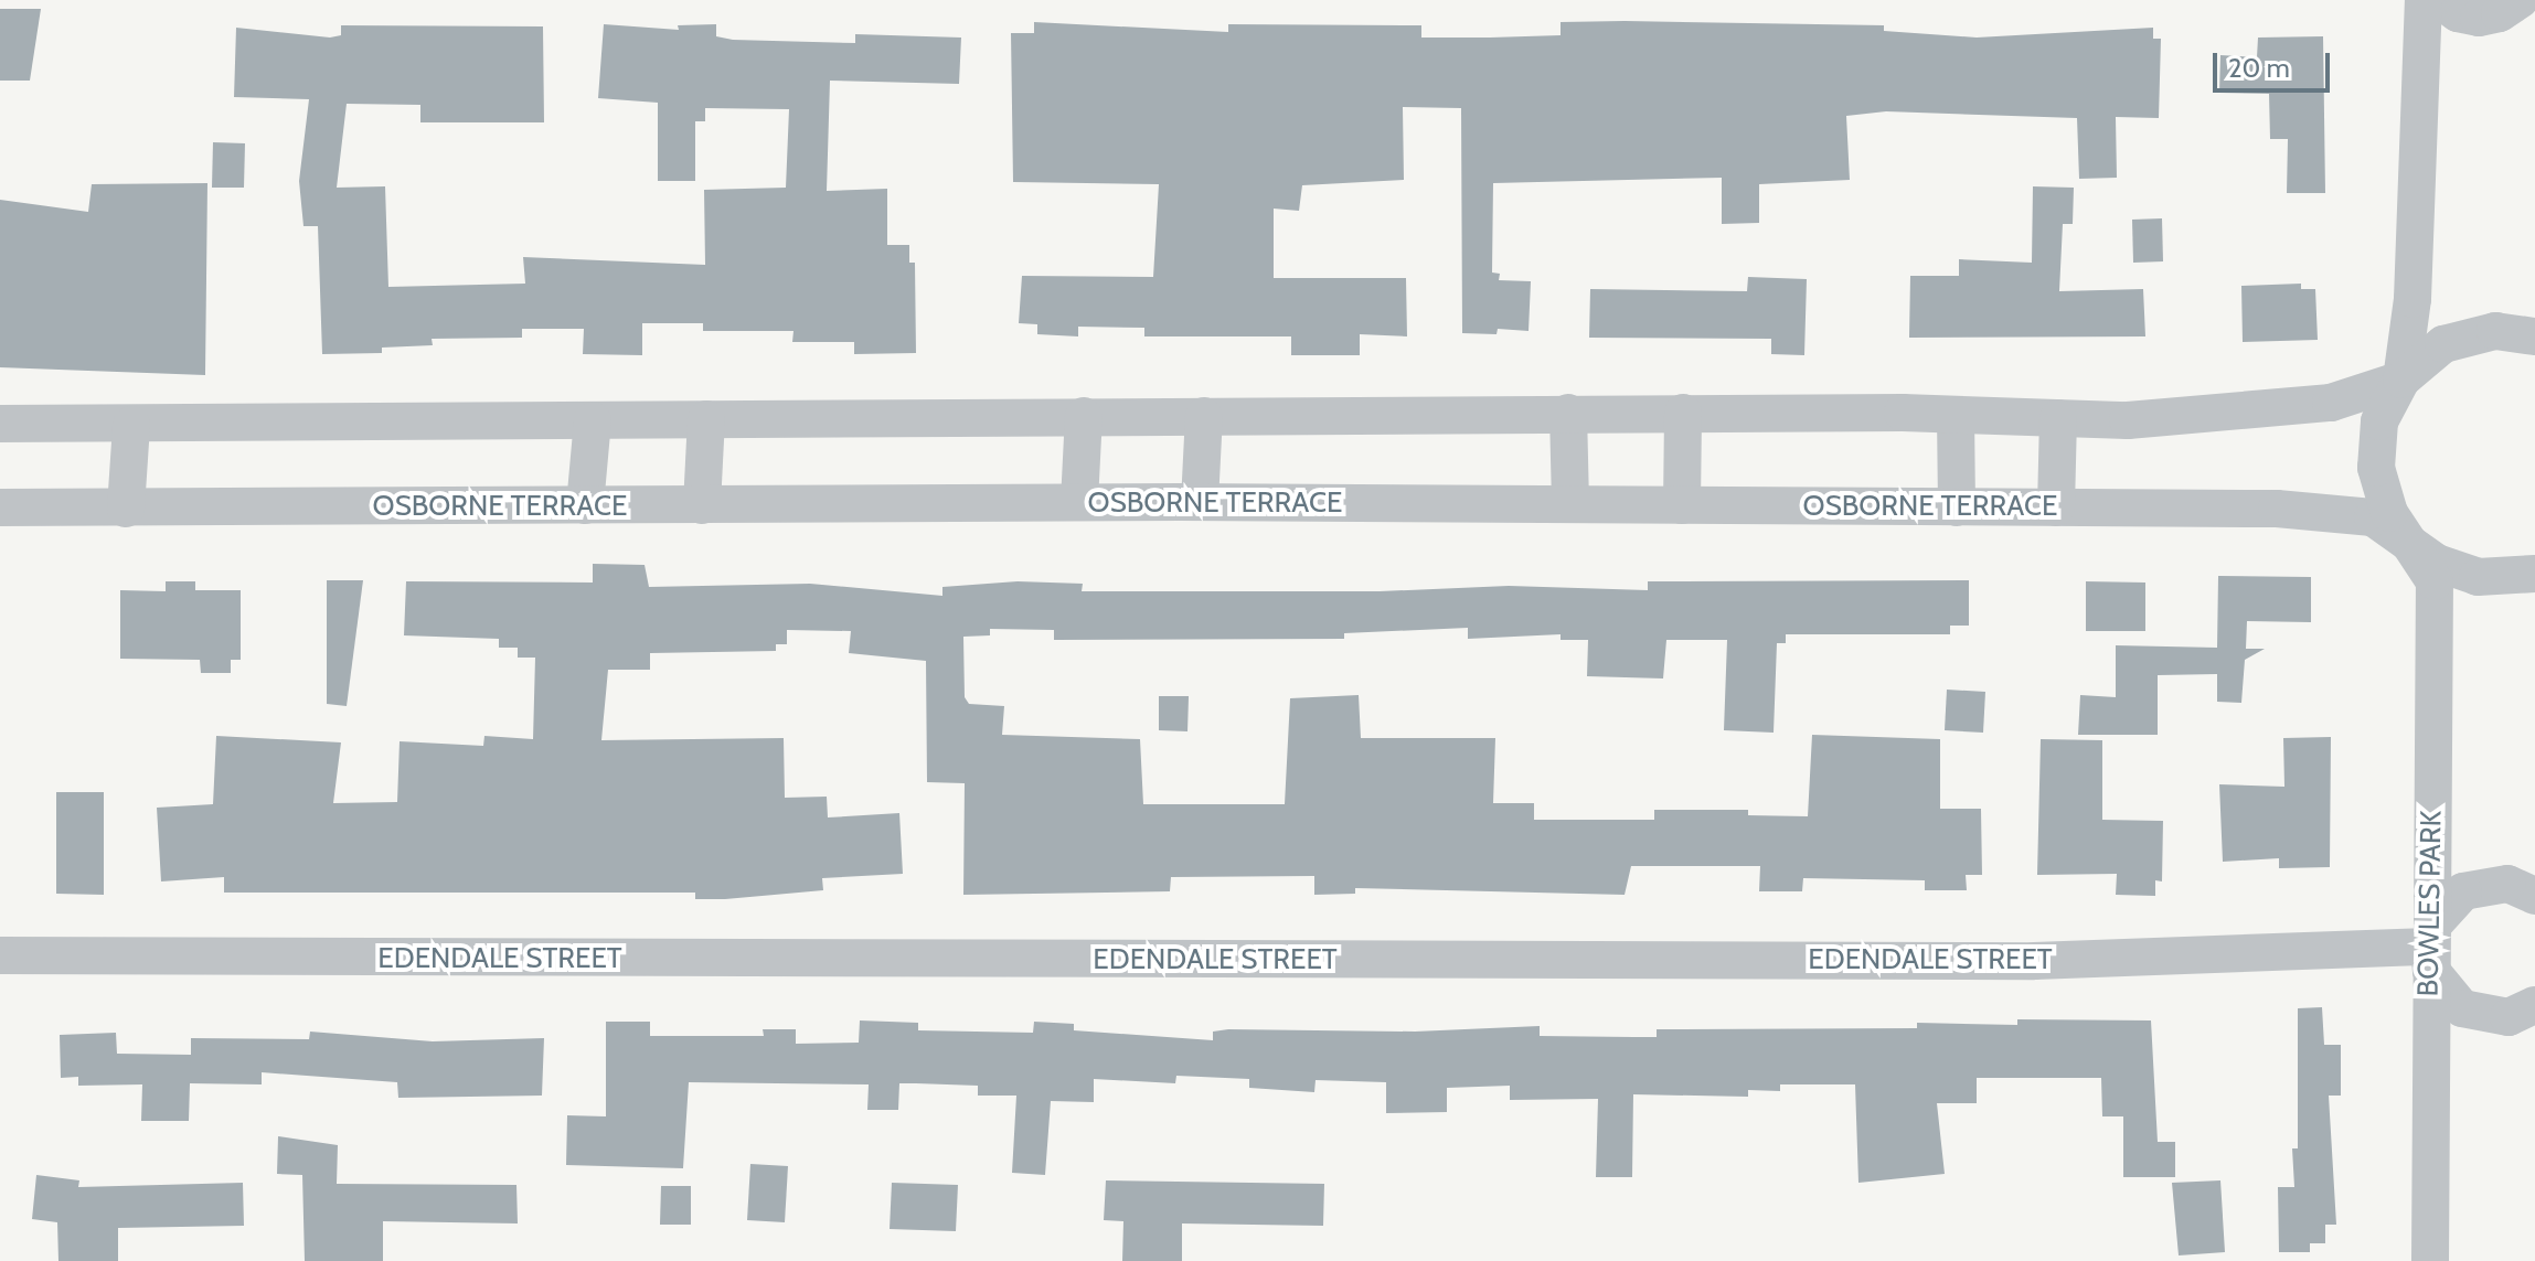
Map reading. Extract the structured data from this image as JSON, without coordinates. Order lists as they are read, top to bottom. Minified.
{"streets":{"street":["OSBORNE TERRACE","BOWLES PARK","EDENDALE STREET"]},"crossings":[["OSBORNE TERRACE","BOWLES PARK"],["BOWLES PARK","EDENDALE STREET"]],"scale_bar":"20 m"}
